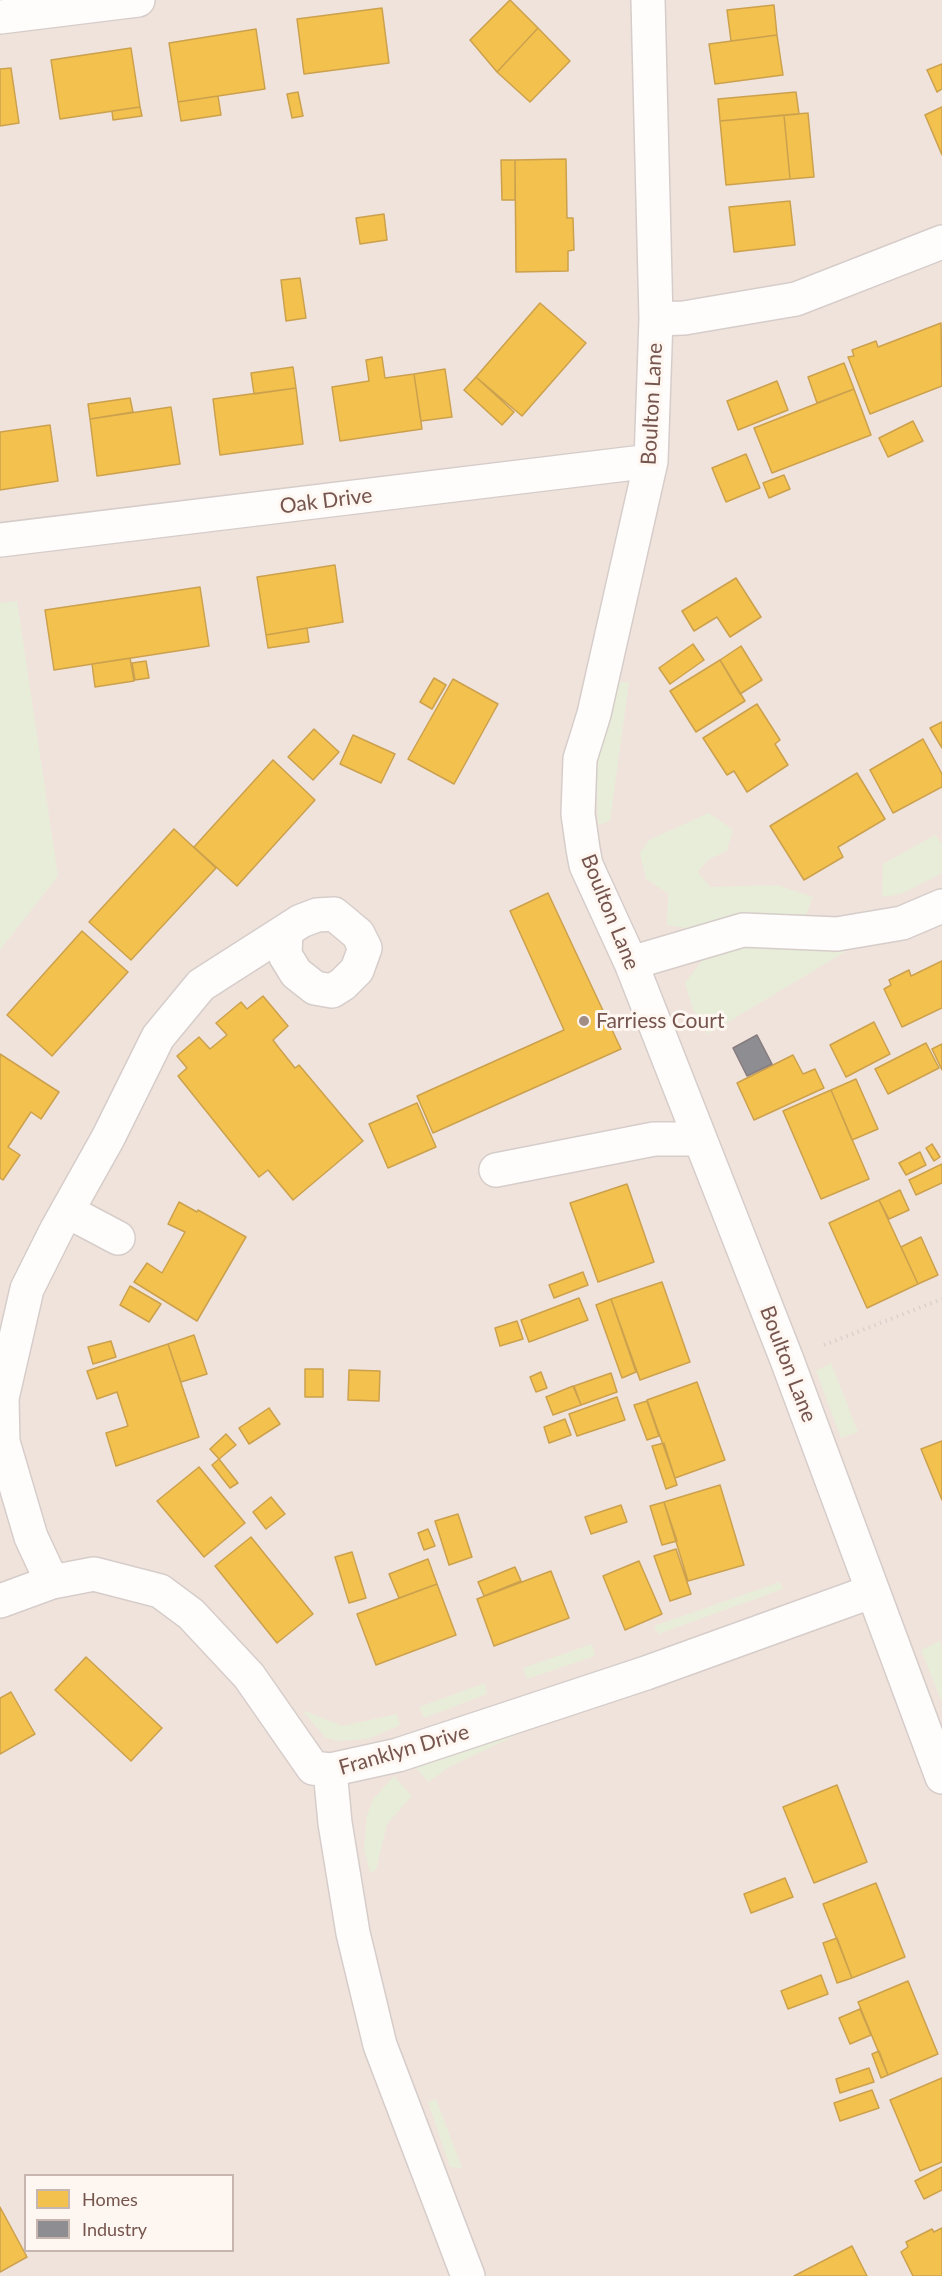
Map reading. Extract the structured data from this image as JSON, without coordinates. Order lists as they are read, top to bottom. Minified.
{"streets":{"street":["Boulton Lane","Oak Drive","Franklyn Drive"]},"crossings":[["Boulton Lane","Oak Drive"],["Boulton Lane","Franklyn Drive"]],"places":["Farriess Court"],"legend":["Homes","Industry"]}
